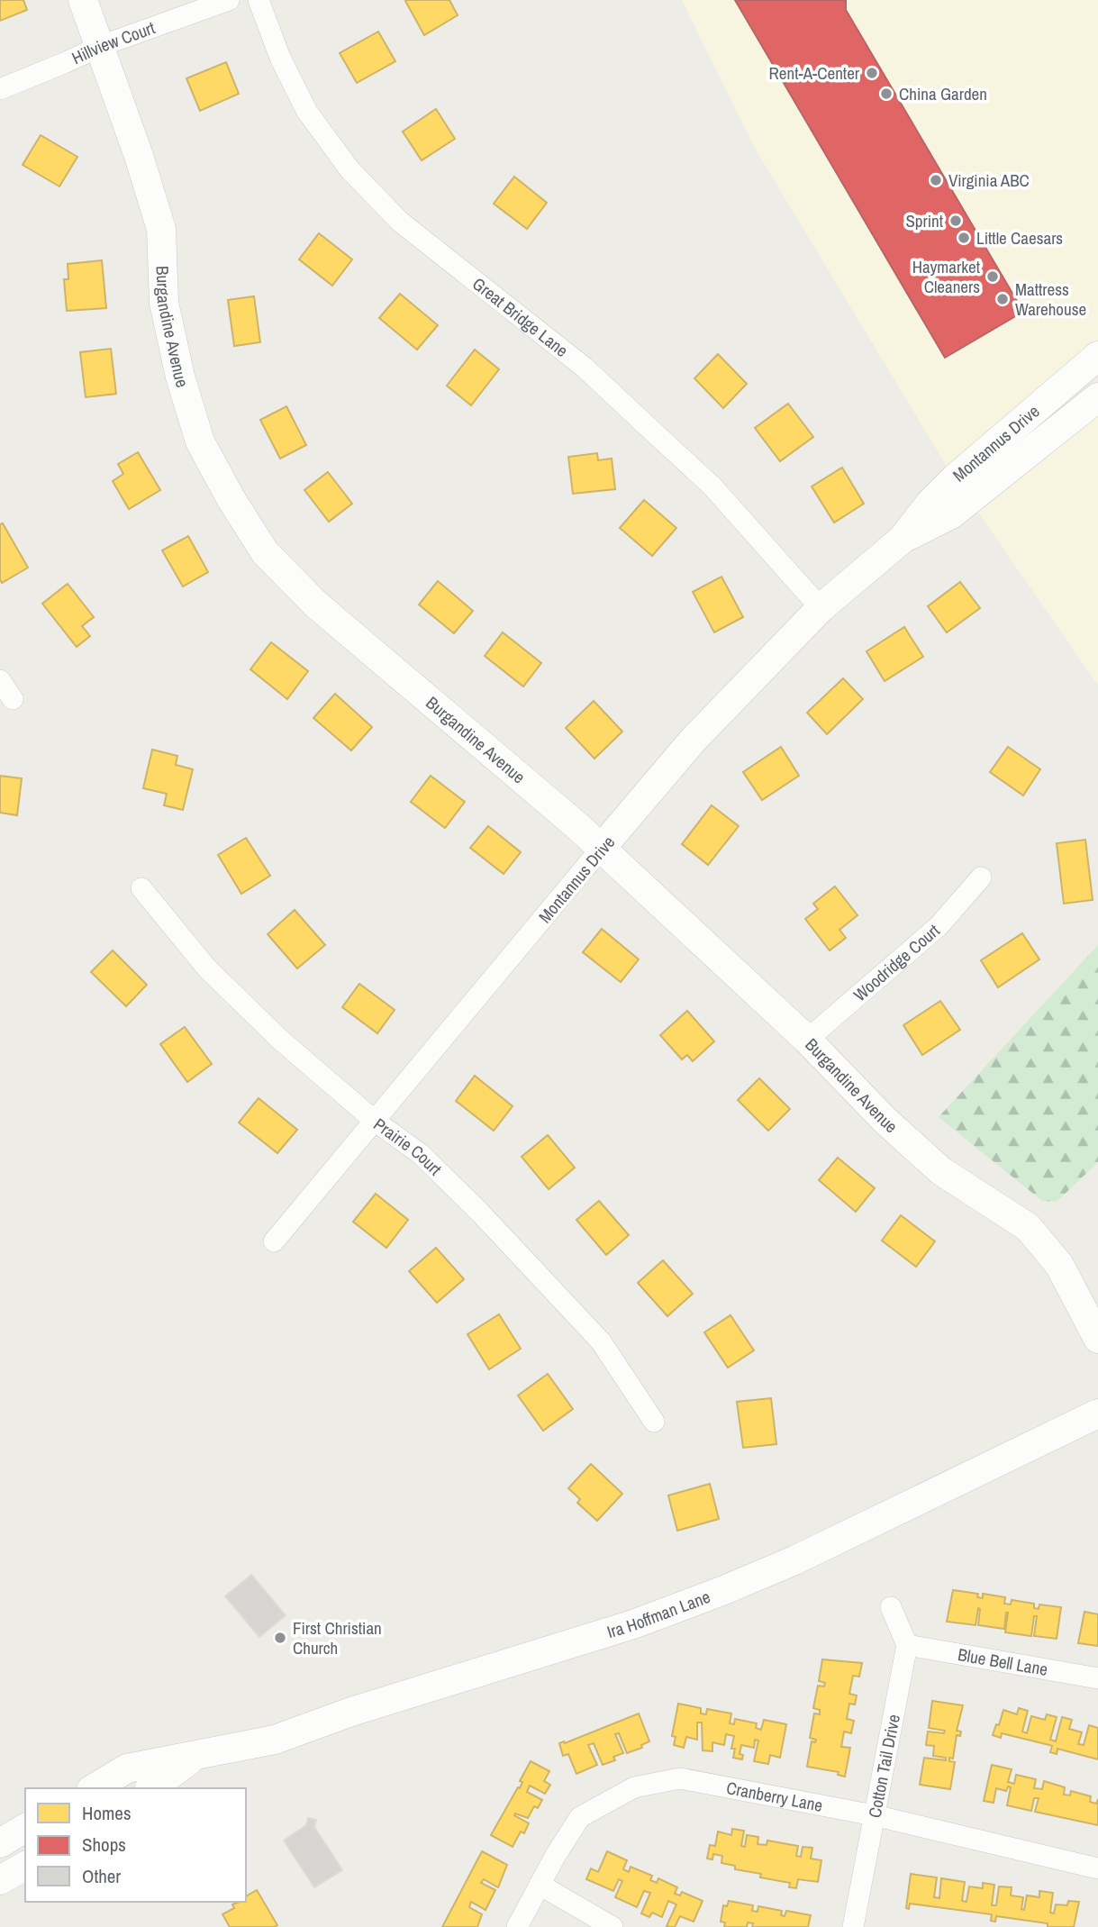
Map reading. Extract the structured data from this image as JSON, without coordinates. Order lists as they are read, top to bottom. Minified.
{"streets":{"street":["Hillview Court","Great Bridge Lane","Burgandine Avenue","Montannus Drive","Woodridge Court","Prairie Court","Ira Hoffman Lane","Blue Bell Lane","Cotton Tail Drive","Cranberry Lane"]},"crossings":[["Hillview Court","Burgandine Avenue"],["Great Bridge Lane","Montannus Drive"],["Burgandine Avenue","Montannus Drive"],["Burgandine Avenue","Woodridge Court"],["Montannus Drive","Prairie Court"],["Blue Bell Lane","Cotton Tail Drive"],["Cotton Tail Drive","Cranberry Lane"]],"places":["Rent-A-Center","China Garden","Virginia ABC","Sprint","Little Caesars","Haymarket Cleaners","Mattress Warehouse","First Christian Church"],"legend":["Homes","Shops","Other"]}
